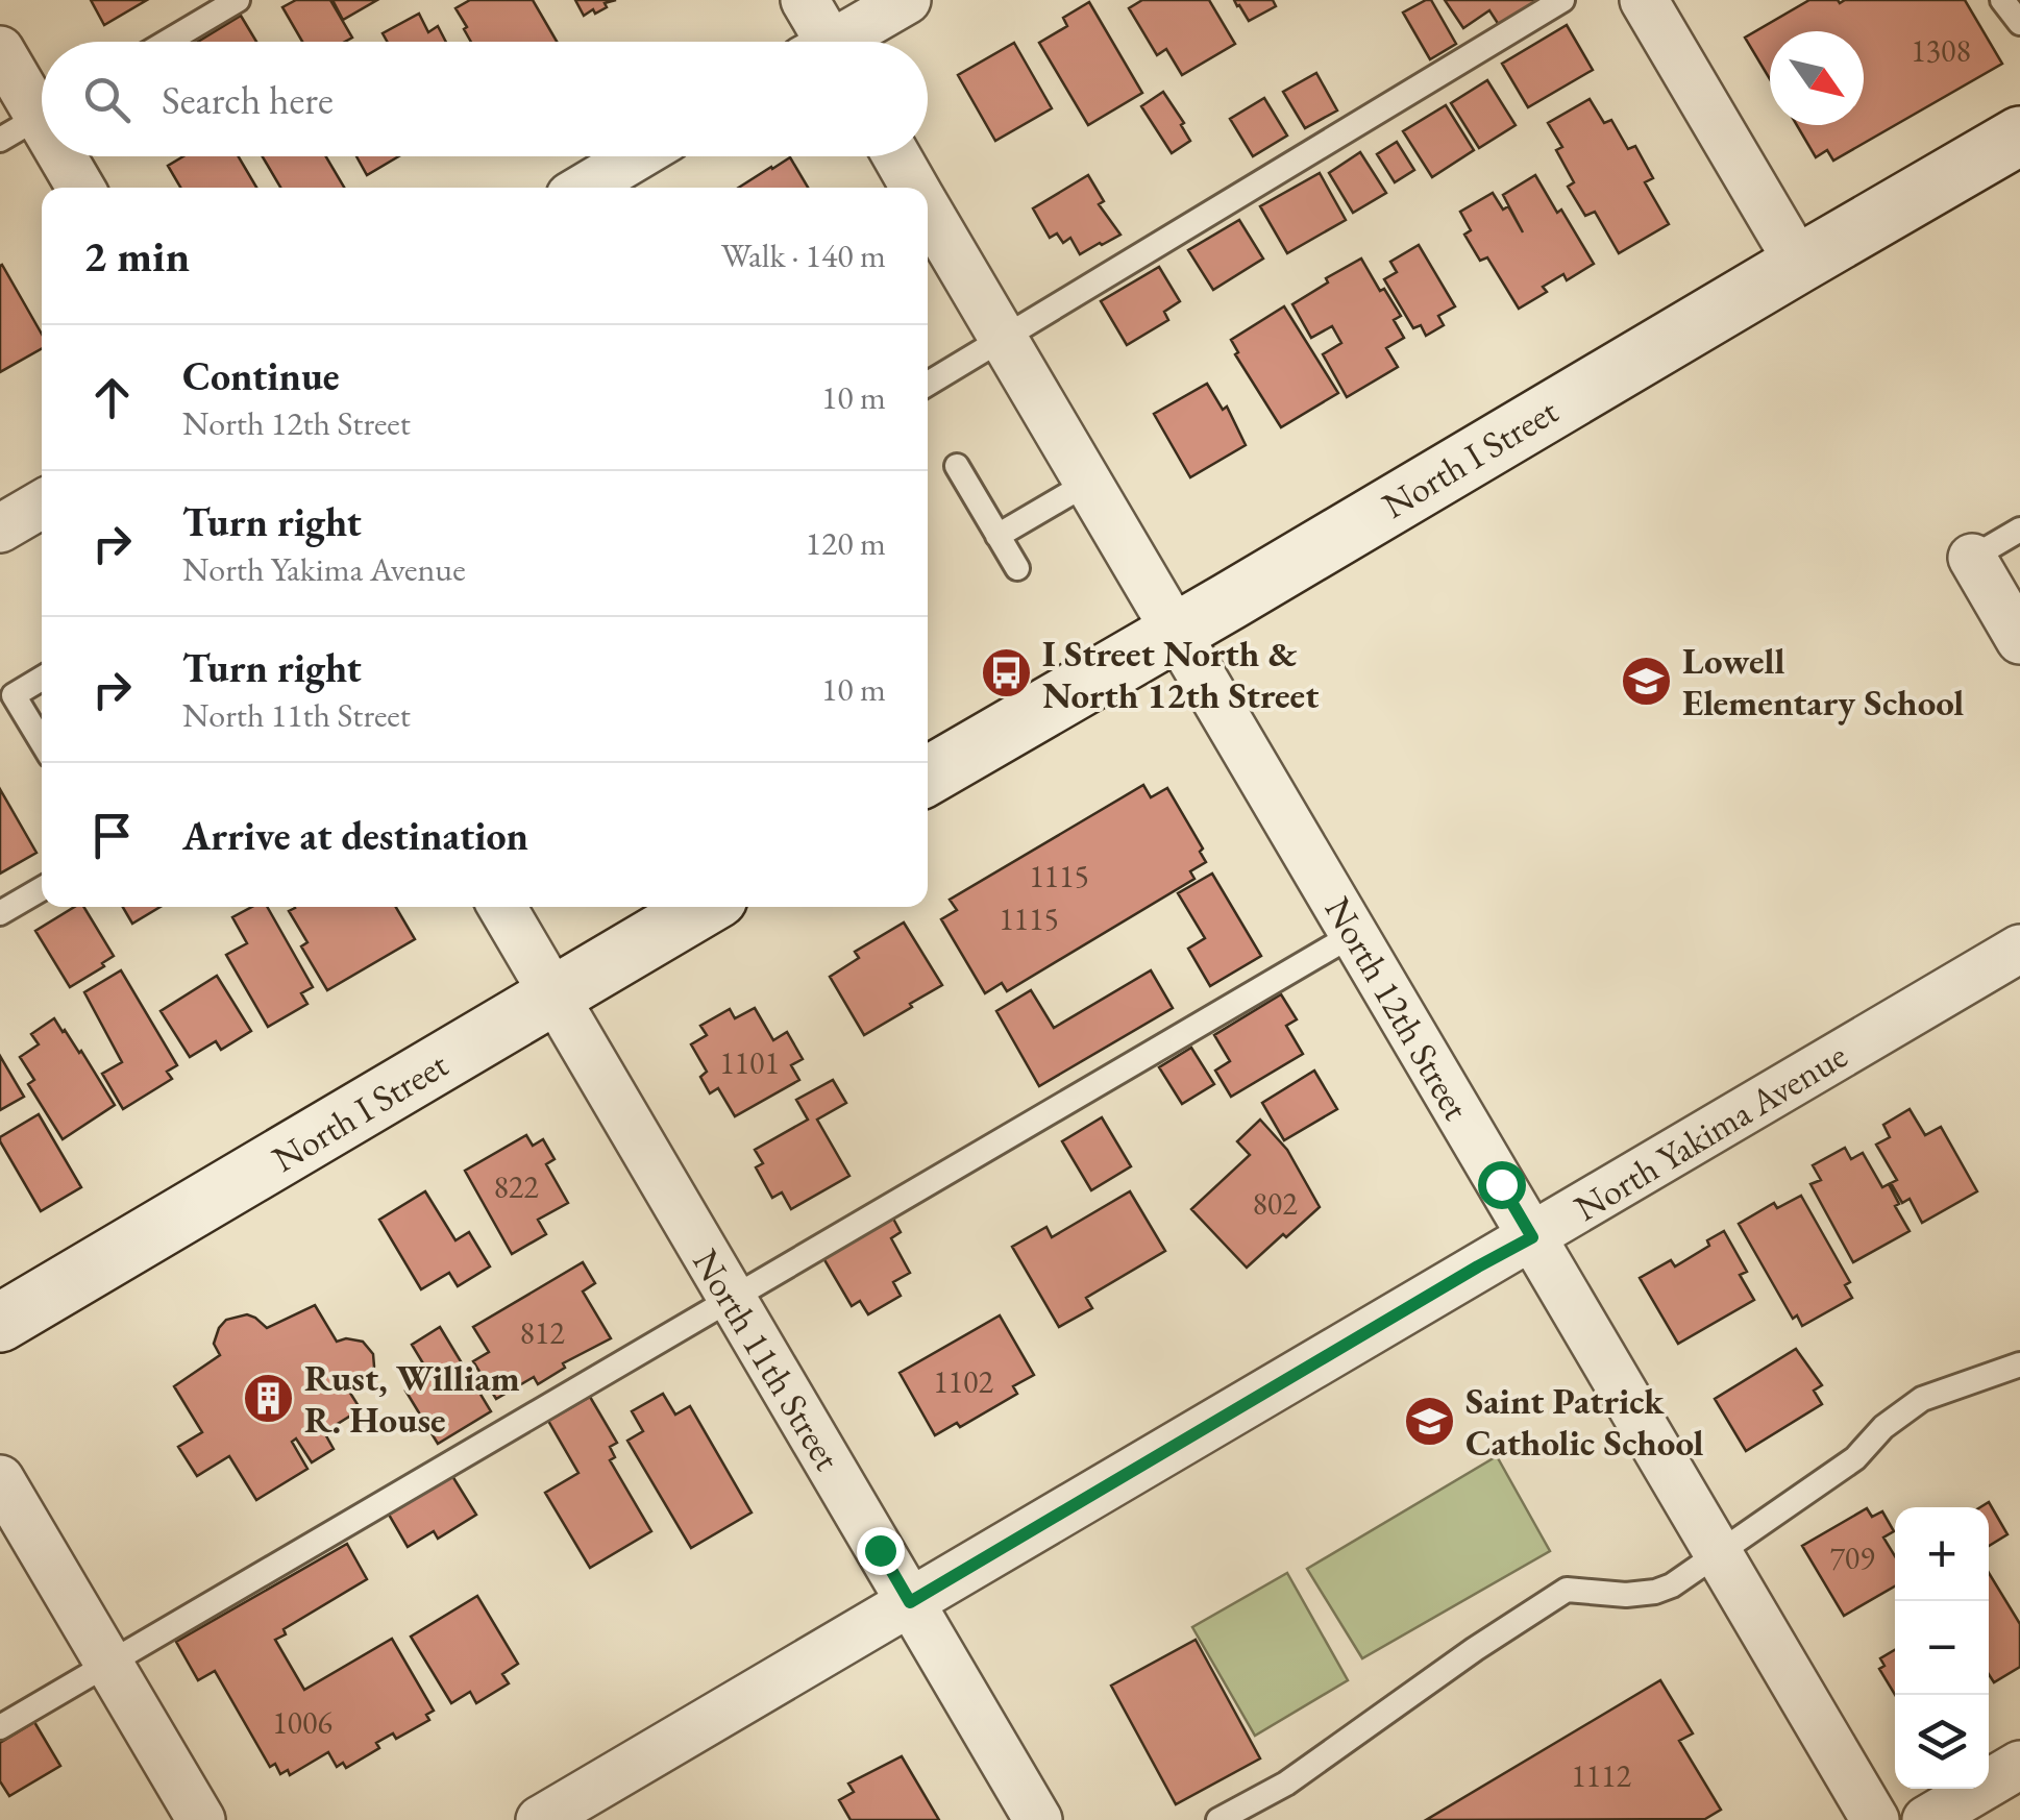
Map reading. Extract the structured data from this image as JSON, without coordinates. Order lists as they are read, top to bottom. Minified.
{"streets":{"main road":["North I Street"],"street":["North 12th Street","North Yakima Avenue","North 11th Street"]},"crossings":[["North I Street","North 12th Street"],["North I Street","North 11th Street"],["North 12th Street","North Yakima Avenue"],["North Yakima Avenue","North 11th Street"]],"places":{"bus stop":["I Street North & North 12th Street"],"school or university":["Lowell Elementary School","Saint Patrick Catholic School"],"building":["Rust, William R. House"]},"house_numbers":["1308","1115","1115","1101","822","802","812","1102","709","1006","1112"],"north":"bottom right","page":{"search":"Search here","heading":["2 min","Walk · 140 m"],"list":[["Continue","North 12th Street","10 m"],["Turn right","North Yakima Avenue","120 m"],["Turn right","North 11th Street","10 m"],"Arrive at destination"],"map_buttons":["+","−"]}}
